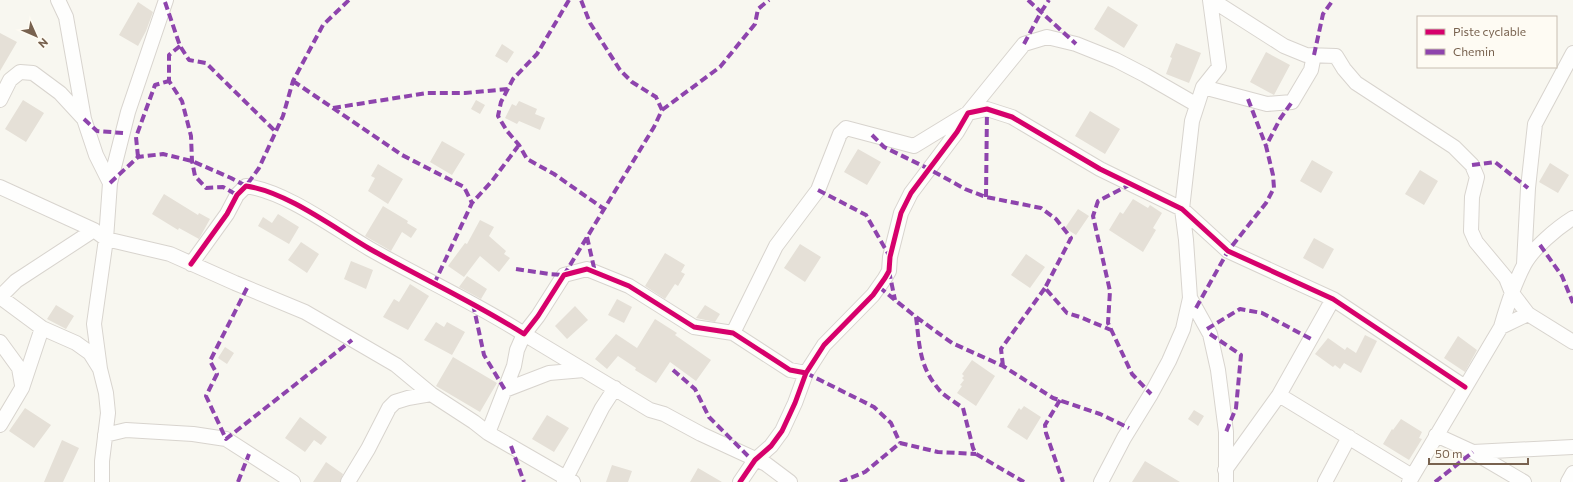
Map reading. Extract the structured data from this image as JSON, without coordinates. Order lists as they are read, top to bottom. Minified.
{"legend":["Piste cyclable","Chemin"],"scale_bar":"50 m","north":"bottom right"}
